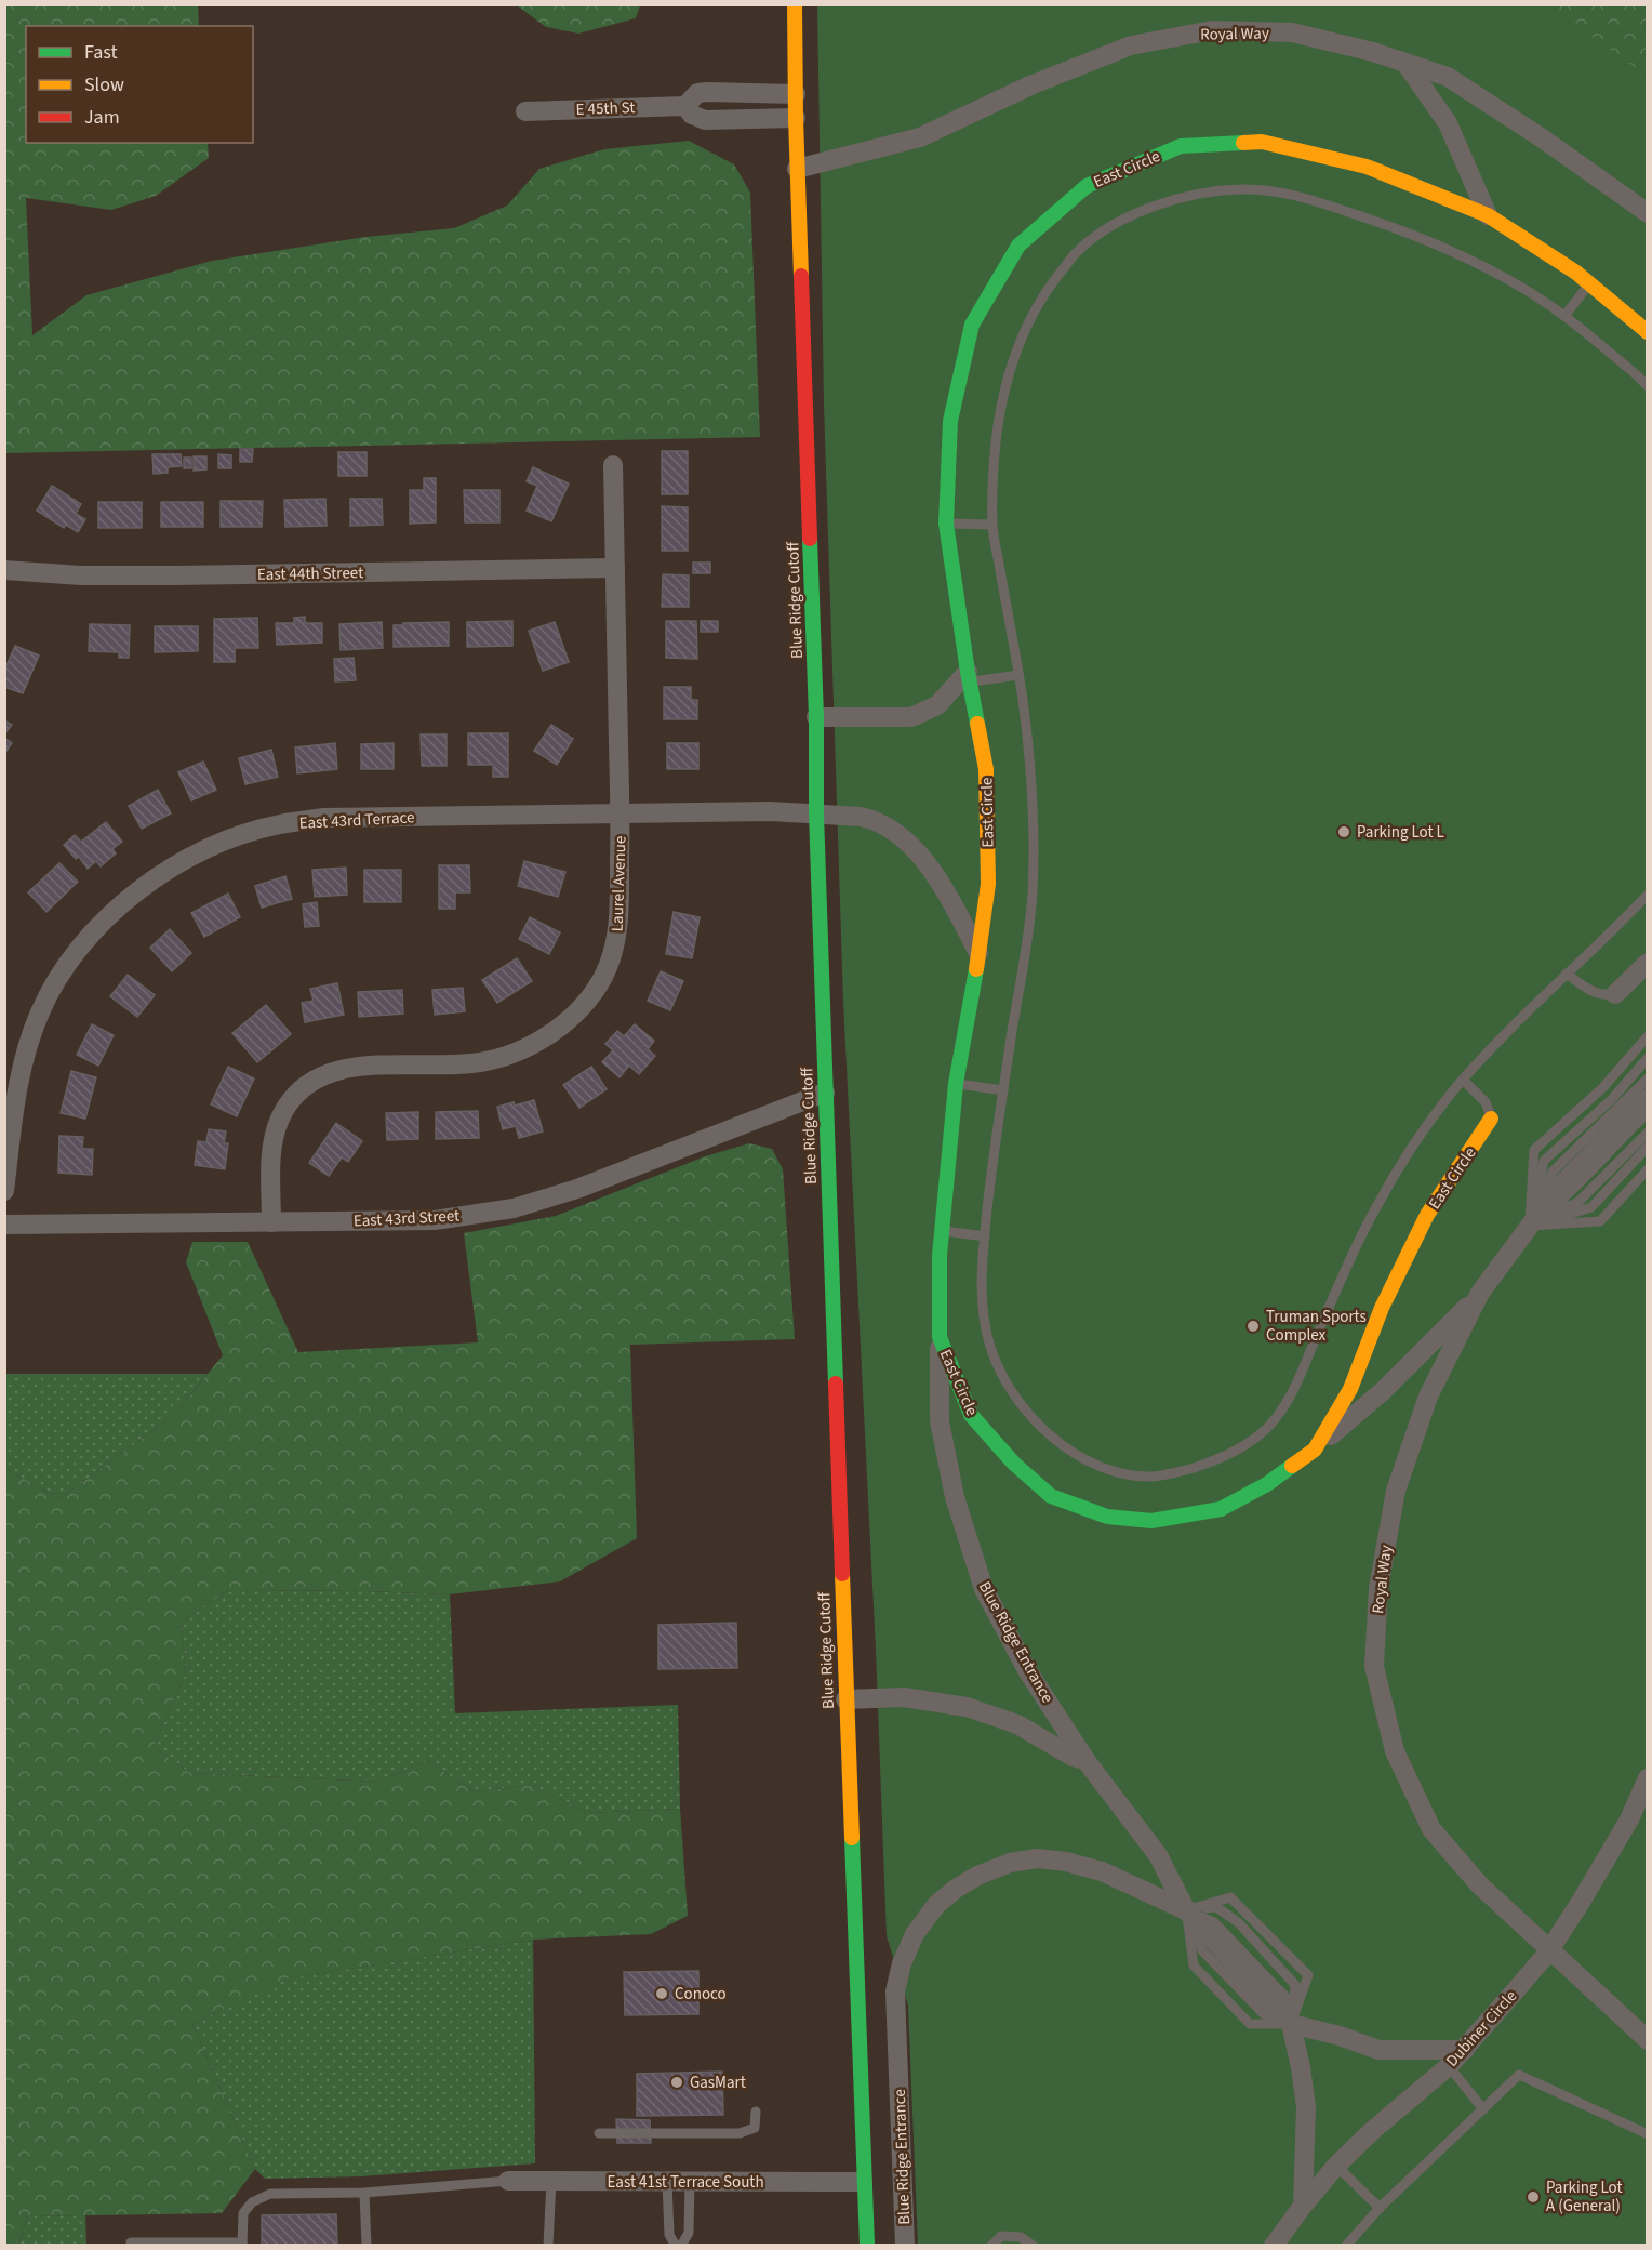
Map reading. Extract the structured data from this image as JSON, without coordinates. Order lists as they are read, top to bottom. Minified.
{"streets":{"street":["Royal Way","E 45th St","East Circle","East 44th Street","Blue Ridge Cutoff","East 43rd Terrace","Laurel Avenue","East 43rd Street","Blue Ridge Entrance","Dubiner Circle","East 41st Terrace South"]},"crossings":[["Royal Way","East Circle"],["Royal Way","Blue Ridge Cutoff"],["E 45th St","Blue Ridge Cutoff"],["East Circle","Blue Ridge Entrance"],["East 44th Street","Laurel Avenue"],["Blue Ridge Cutoff","East 43rd Terrace"],["Blue Ridge Cutoff","East 43rd Street"],["Blue Ridge Cutoff","East 41st Terrace South"],["East 43rd Terrace","Laurel Avenue"],["Laurel Avenue","East 43rd Street"]],"places":["Parking Lot L","Truman Sports Complex","Conoco","GasMart","Parking Lot A (General)"],"legend":["Fast","Slow","Jam"]}
